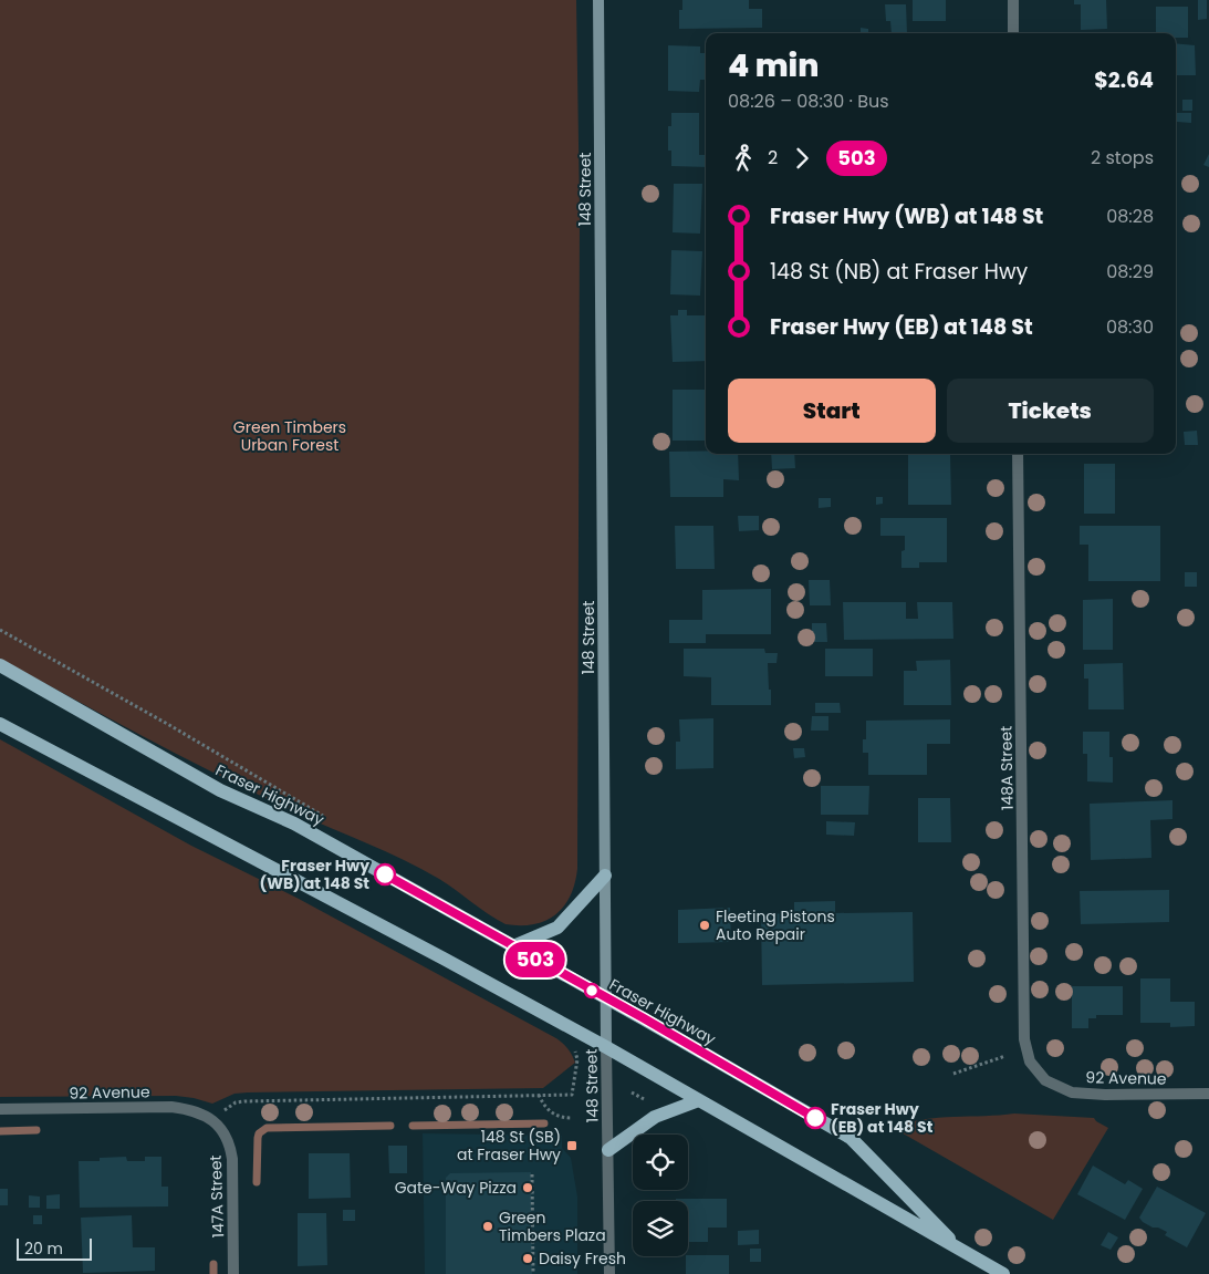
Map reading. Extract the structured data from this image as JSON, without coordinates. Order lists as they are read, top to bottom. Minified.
{"streets":{"main road":["148 Street","Fraser Highway"],"street":["148A Street","92 Avenue","147A Street"]},"crossings":[["148 Street","Fraser Highway"],["148A Street","92 Avenue"],["92 Avenue","147A Street"]],"parks":["Green Timbers Urban Forest"],"places":{"other":["Fraser Hwy (WB) at 148 St","Fleeting Pistons Auto Repair","Fraser Hwy (EB) at 148 St","Gate-Way Pizza","Green Timbers Plaza","Daisy Fresh"],"transit":["148 St (SB) at Fraser Hwy"]},"lines":["bus line 503"],"scale_bar":"20 m","page":{"on_map":"503","heading":["4 min","08:26 – 08:30 · Bus","$2.64"],"legs":["2","503","2 stops"],"list":[{"name":"Fraser Hwy (WB) at 148 St","value":"08:28"},{"name":"148 St (NB) at Fraser Hwy","value":"08:29"},{"name":"Fraser Hwy (EB) at 148 St","value":"08:30"}],"buttons":["Start","Tickets"],"scale":"20 m"}}
